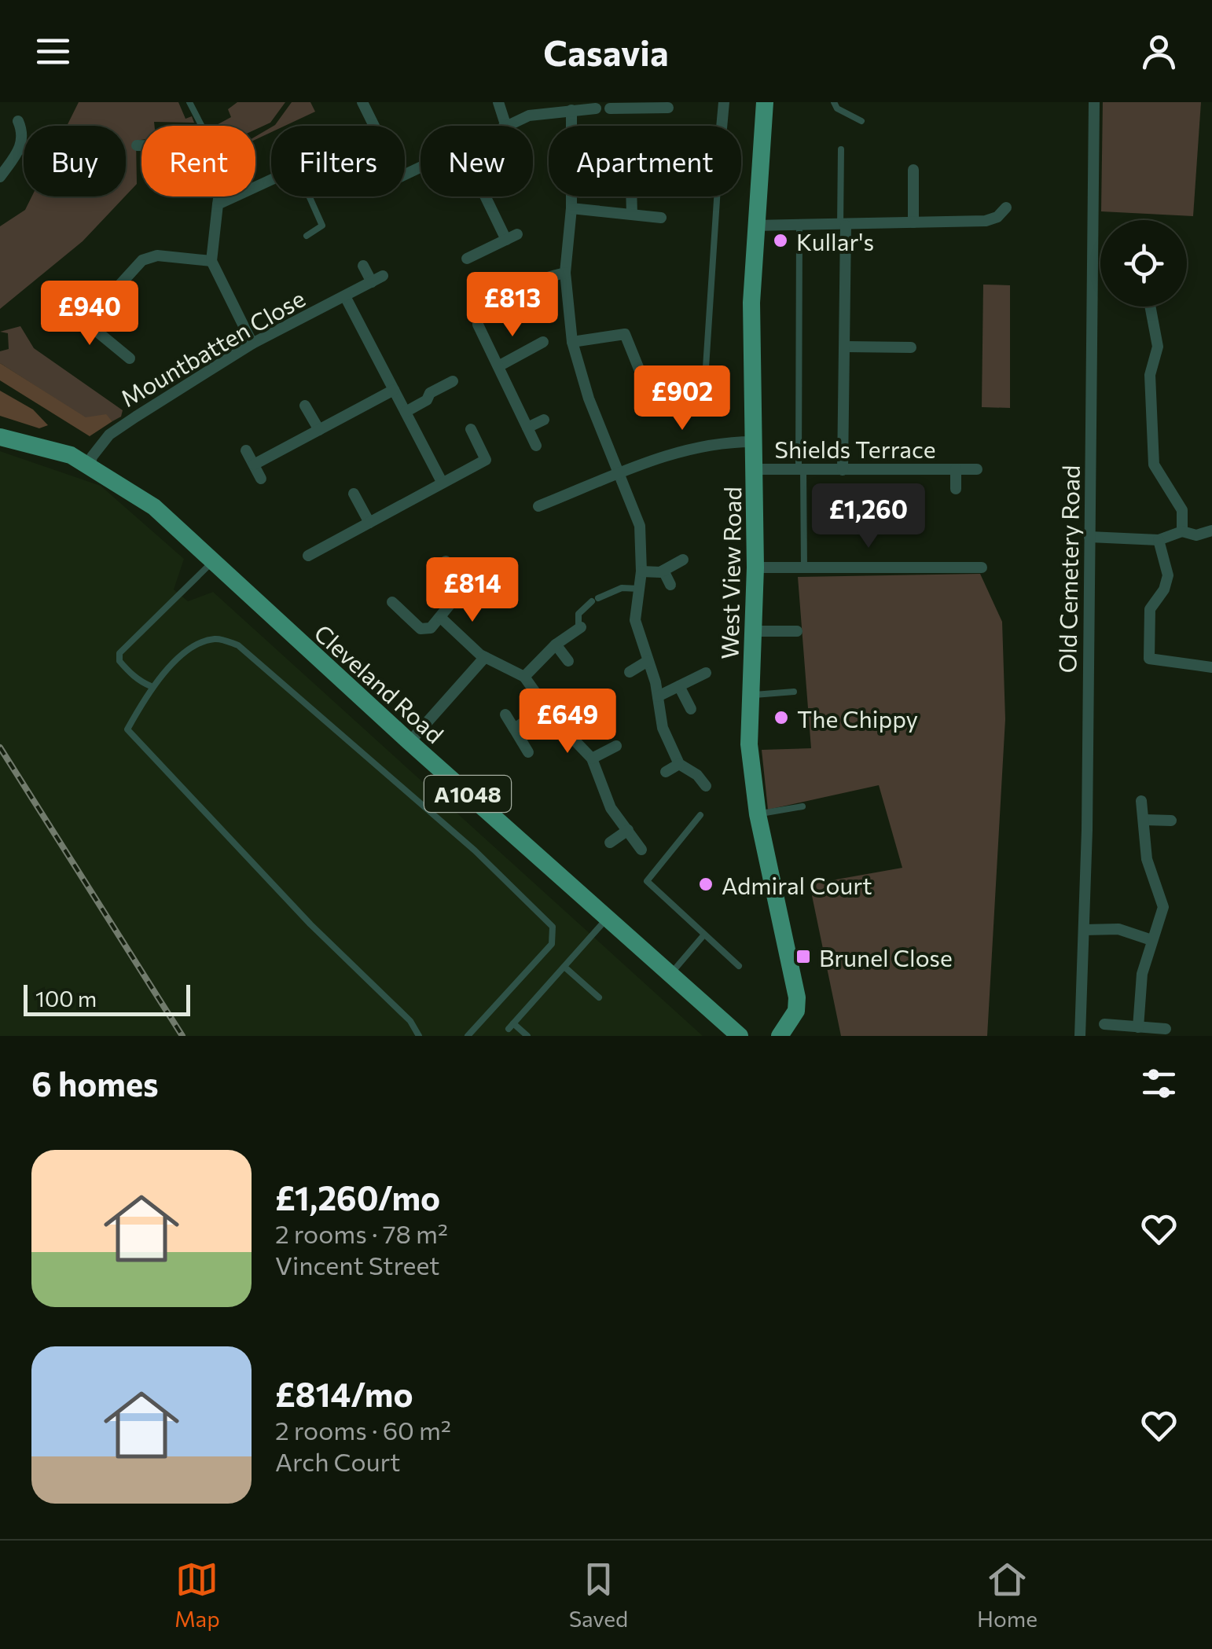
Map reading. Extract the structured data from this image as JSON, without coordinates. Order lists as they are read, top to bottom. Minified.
{"streets":{"main road":["West View Road","Cleveland Road","A1048"],"street":["Mountbatten Close","Shields Terrace","Old Cemetery Road"]},"crossings":[["Mountbatten Close","Cleveland Road"],["Shields Terrace","West View Road"]],"places":{"other":["Kullar's","The Chippy","Admiral Court"],"transit":["Brunel Close"]},"scale_bar":"100 m","page":{"header":"Casavia","chip":["Buy","Rent","Filters","New","Apartment"],"price":["£813","£940","£902","£1,260","£814","£649"],"scale":"100 m","heading":"6 homes","list":[{"name":"£1,260/mo","note":"2 rooms · 78 m² · Vincent Street"},{"name":"£814/mo","note":"2 rooms · 60 m² · Arch Court"}],"tabs":["Map","Saved","Home"]}}
